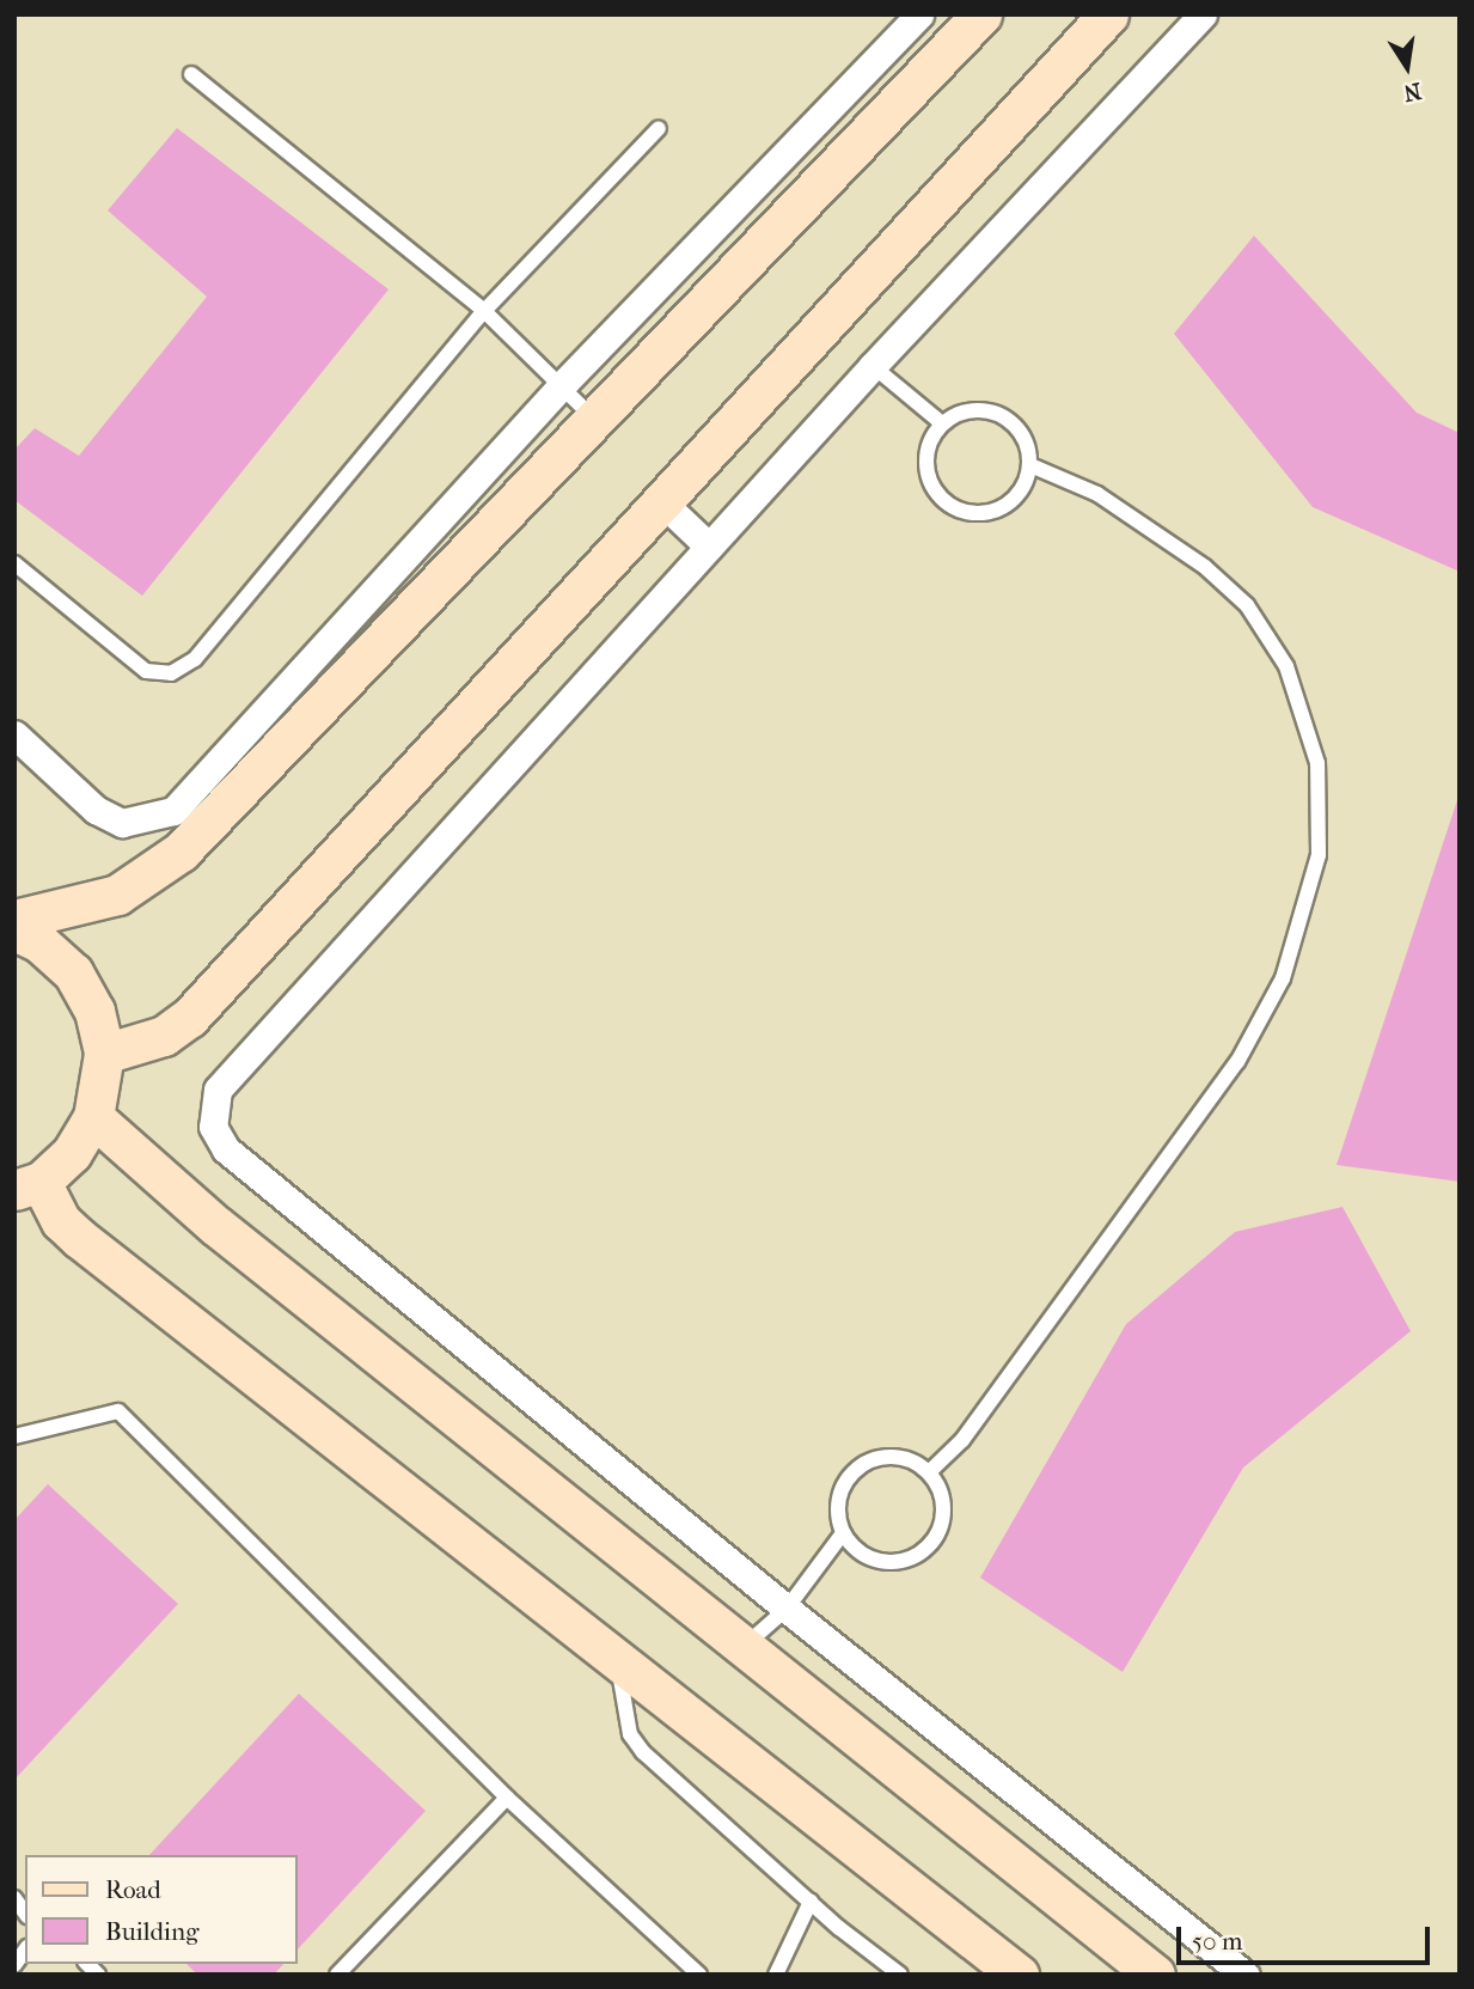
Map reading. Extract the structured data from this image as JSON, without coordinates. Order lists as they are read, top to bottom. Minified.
{"legend":["Road","Building"],"scale_bar":"50 m","north":"bottom"}
